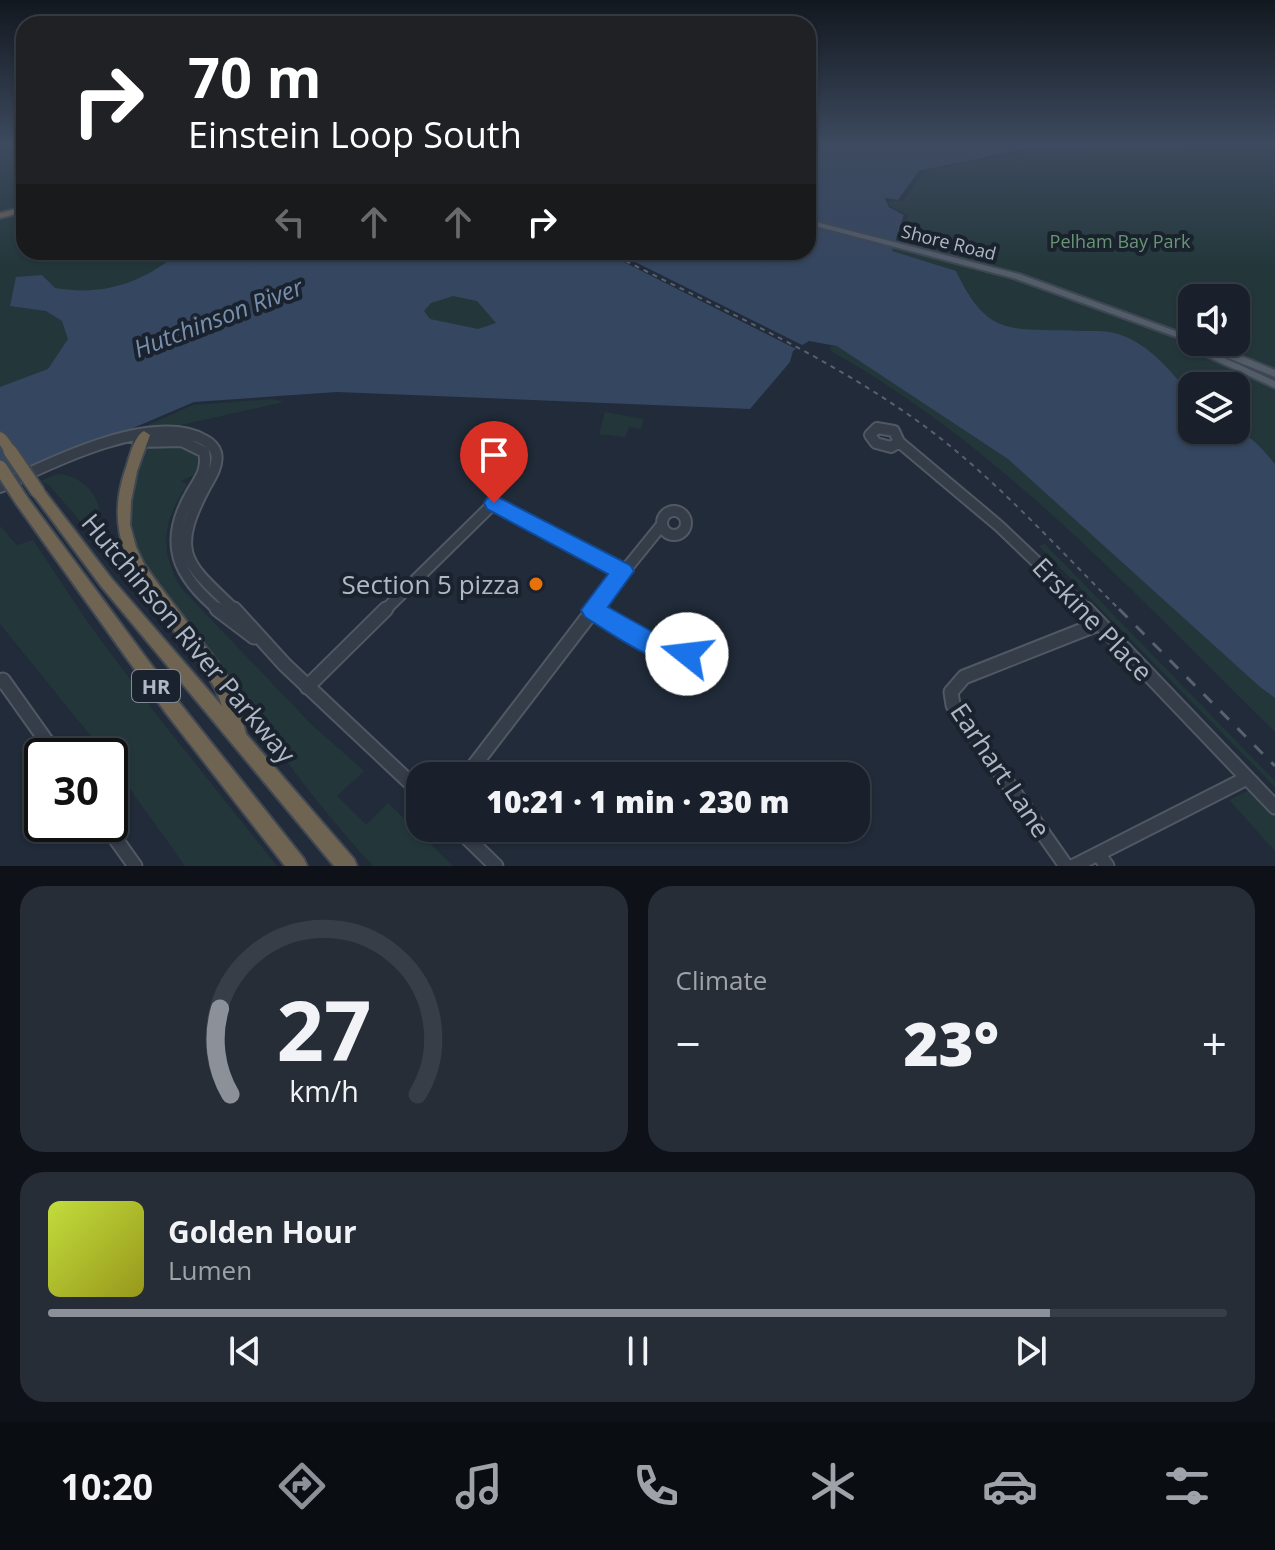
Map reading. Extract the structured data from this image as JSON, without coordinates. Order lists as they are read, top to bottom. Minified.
{"streets":{"highway":["Hutchinson River Parkway","HR"],"main road":["Shore Road"],"street":["Erskine Place","Earhart Lane"]},"crossings":[["Erskine Place","Earhart Lane"]],"water":["Hutchinson River"],"parks":["Pelham Bay Park"],"places":["Section 5 pizza"],"page":{"turn":["70 m","Einstein Loop South"],"limit":"30","trip":"10:21 · 1 min · 230 m","tile":"Climate","heat":["−","23°","+"],"song":["Golden Hour","Lumen"],"tabs":"10:20","gauge":["27","km/h"]}}
